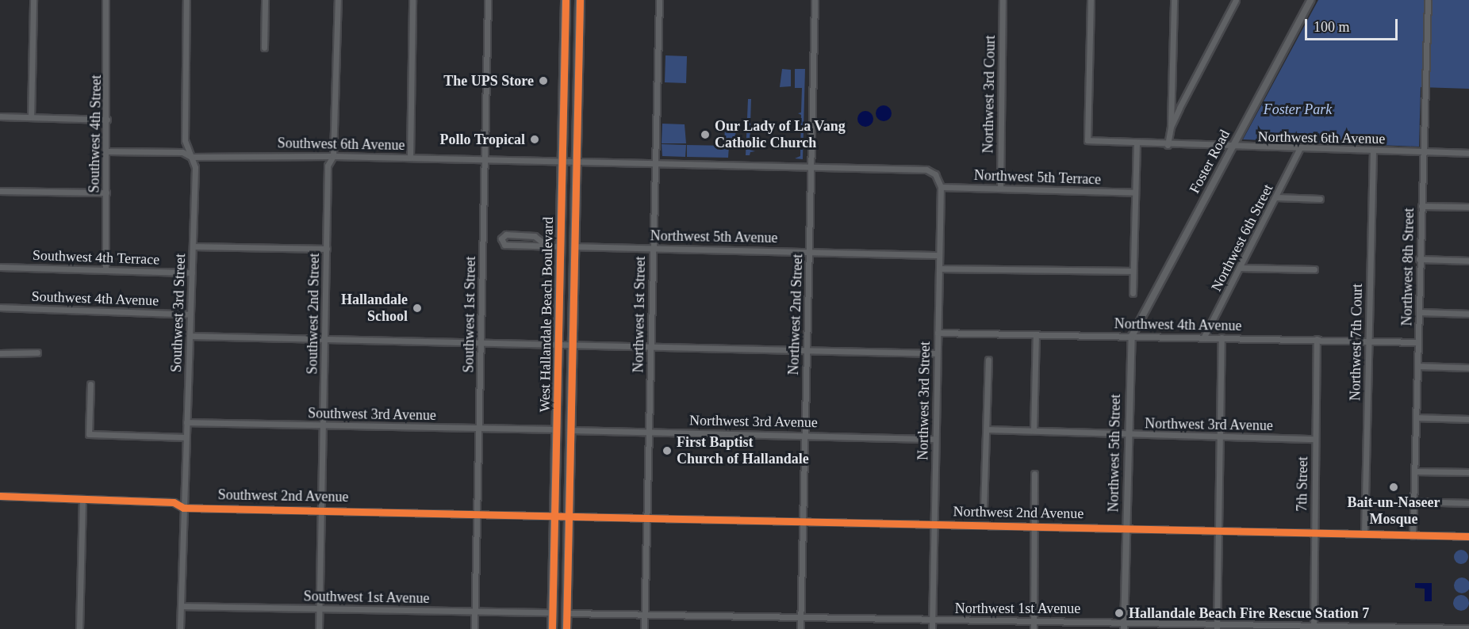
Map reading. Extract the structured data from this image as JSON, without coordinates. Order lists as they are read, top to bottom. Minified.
{"streets":{"main road":["West Hallandale Beach Boulevard"],"street":["Northwest 3rd Court","Southwest 4th Street","Northwest 6th Avenue","Southwest 6th Avenue","Foster Road","Northwest 5th Terrace","Northwest 5th Avenue","Northwest 6th Street","Southwest 4th Terrace","Northwest 8th Street","Southwest 4th Avenue","Southwest 3rd Street","Southwest 2nd Street","Southwest 1st Street","Northwest 1st Street","Northwest 2nd Street","Northwest 4th Avenue","Northwest 7th Court","Northwest 3rd Street","Southwest 3rd Avenue","Northwest 3rd Avenue","Northwest 5th Street","7th Street","Southwest 2nd Avenue","Northwest 2nd Avenue","Southwest 1st Avenue","Northwest 1st Avenue"]},"crossings":[["Northwest 3rd Court","Northwest 5th Terrace"],["Southwest 4th Street","Southwest 6th Avenue"],["Southwest 4th Street","Southwest 4th Terrace"],["Northwest 6th Avenue","Foster Road"],["Northwest 6th Avenue","Northwest 6th Street"],["Northwest 6th Avenue","Northwest 8th Street"],["Northwest 6th Avenue","Northwest 7th Court"],["Southwest 6th Avenue","Southwest 3rd Street"],["Southwest 6th Avenue","Southwest 2nd Street"],["Southwest 6th Avenue","Southwest 1st Street"],["Southwest 6th Avenue","West Hallandale Beach Boulevard"],["Foster Road","Northwest 4th Avenue"],["Foster Road","Northwest 5th Street"],["Northwest 5th Terrace","Northwest 3rd Street"],["Northwest 5th Avenue","West Hallandale Beach Boulevard"],["Northwest 5th Avenue","Northwest 1st Street"],["Northwest 5th Avenue","Northwest 2nd Street"],["Northwest 5th Avenue","Northwest 3rd Street"],["Northwest 6th Street","Northwest 4th Avenue"],["Southwest 4th Terrace","Southwest 3rd Street"],["Northwest 8th Street","Northwest 4th Avenue"],["Northwest 8th Street","Northwest 2nd Avenue"],["Southwest 4th Avenue","Southwest 3rd Street"],["Southwest 3rd Street","Southwest 3rd Avenue"],["Southwest 3rd Street","Southwest 2nd Avenue"],["Southwest 3rd Street","Southwest 1st Avenue"],["Southwest 2nd Street","Southwest 3rd Avenue"],["Southwest 2nd Street","Southwest 2nd Avenue"],["Southwest 2nd Street","Southwest 1st Avenue"],["Southwest 1st Street","Southwest 3rd Avenue"],["Southwest 1st Street","Southwest 2nd Avenue"],["Southwest 1st Street","Southwest 1st Avenue"],["West Hallandale Beach Boulevard","Southwest 3rd Avenue"],["West Hallandale Beach Boulevard","Northwest 3rd Avenue"],["West Hallandale Beach Boulevard","Southwest 2nd Avenue"],["West Hallandale Beach Boulevard","Northwest 2nd Avenue"],["West Hallandale Beach Boulevard","Southwest 1st Avenue"],["West Hallandale Beach Boulevard","Northwest 1st Avenue"],["Northwest 1st Street","Northwest 3rd Avenue"],["Northwest 1st Street","Northwest 2nd Avenue"],["Northwest 1st Street","Northwest 1st Avenue"],["Northwest 2nd Street","Northwest 3rd Street"],["Northwest 2nd Street","Northwest 3rd Avenue"],["Northwest 2nd Street","Northwest 2nd Avenue"],["Northwest 2nd Street","Northwest 1st Avenue"],["Northwest 4th Avenue","Northwest 7th Court"],["Northwest 4th Avenue","Northwest 3rd Street"],["Northwest 4th Avenue","Northwest 5th Street"],["Northwest 4th Avenue","7th Street"],["Northwest 7th Court","Northwest 2nd Avenue"],["Northwest 3rd Street","Northwest 3rd Avenue"],["Northwest 3rd Street","Northwest 2nd Avenue"],["Northwest 3rd Street","Northwest 1st Avenue"],["Northwest 3rd Avenue","Northwest 5th Street"],["Northwest 3rd Avenue","7th Street"],["Northwest 5th Street","Northwest 2nd Avenue"],["Northwest 5th Street","Northwest 1st Avenue"],["7th Street","Northwest 2nd Avenue"],["7th Street","Northwest 1st Avenue"],["Southwest 2nd Avenue","Northwest 2nd Avenue"]],"parks":["Foster Park"],"places":["The UPS Store","Our Lady of La Vang Catholic Church","Pollo Tropical","Hallandale School","First Baptist Church of Hallandale","Bait-un-Naseer Mosque","Hallandale Beach Fire Rescue Station 7"],"scale_bar":"100 m"}
